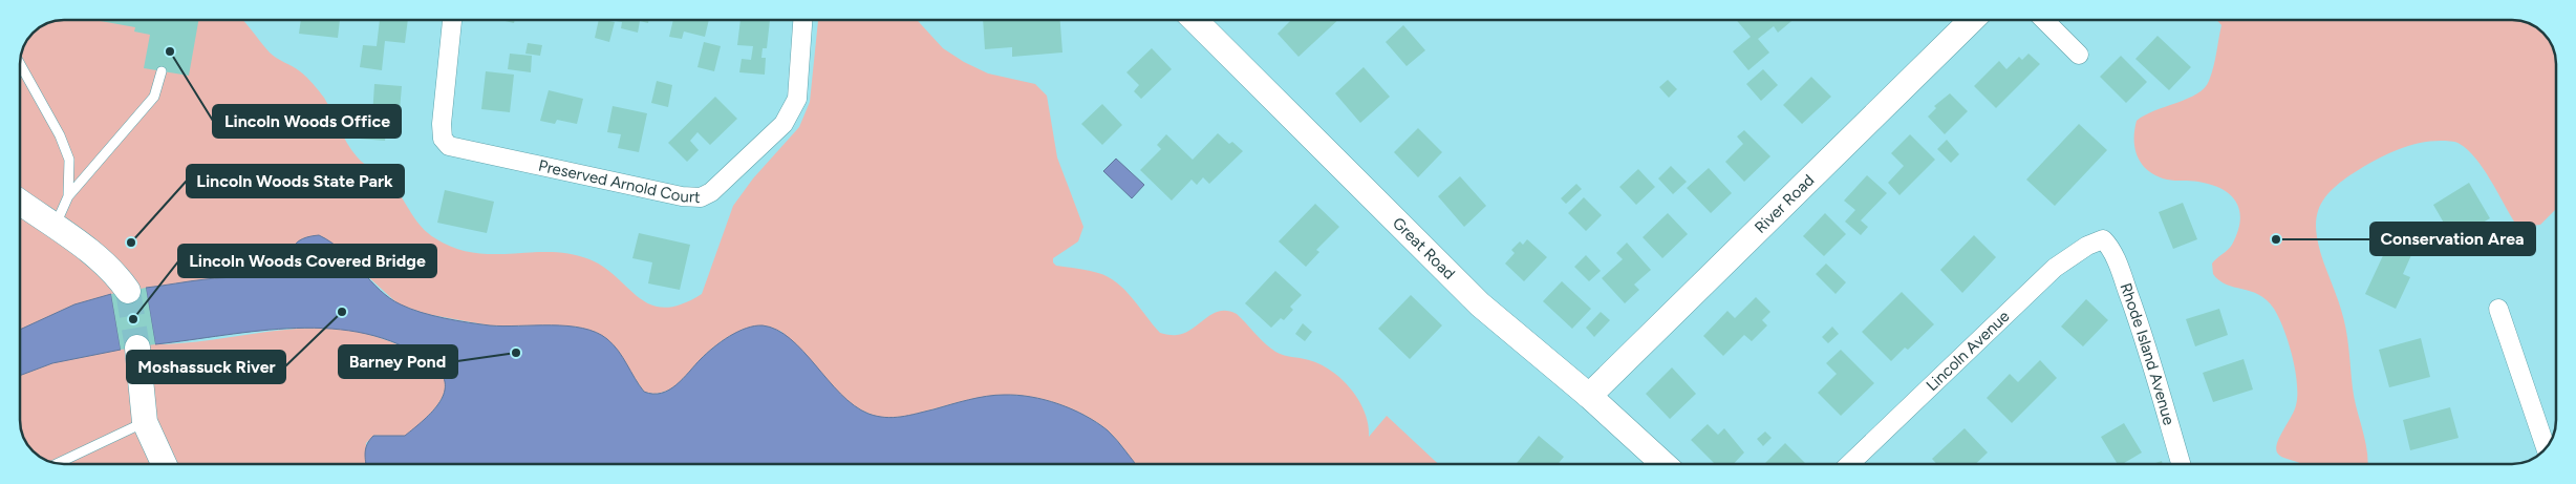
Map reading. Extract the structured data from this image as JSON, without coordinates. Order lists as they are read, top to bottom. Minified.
{"streets":{"street":["Preserved Arnold Court","River Road","Great Road","Lincoln Avenue","Rhode Island Avenue"]},"crossings":[["River Road","Great Road"],["Lincoln Avenue","Rhode Island Avenue"]],"places":["Lincoln Woods Office","Conservation Area","Lincoln Woods State Park","Moshassuck River","Lincoln Woods Covered Bridge","Barney Pond"]}
